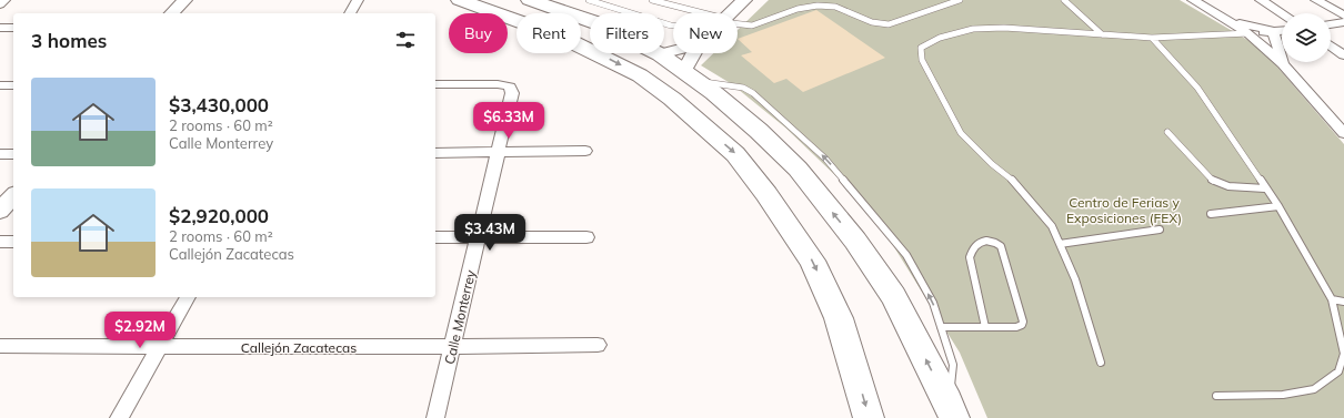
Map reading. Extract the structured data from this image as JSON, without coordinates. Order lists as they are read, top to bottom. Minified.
{"streets":{"street":["Calle Monterrey","Callejón Zacatecas"]},"crossings":[["Calle Monterrey","Callejón Zacatecas"]],"parks":["Centro de Ferias y Exposiciones (FEX)"],"page":{"chip":["Buy","Rent","Filters","New"],"heading":"3 homes","list":[{"name":"$3,430,000","note":"2 rooms · 60 m² · Calle Monterrey"},{"name":"$2,920,000","note":"2 rooms · 60 m² · Callejón Zacatecas"}],"price":["$6.33M","$3.43M","$2.92M"]}}
